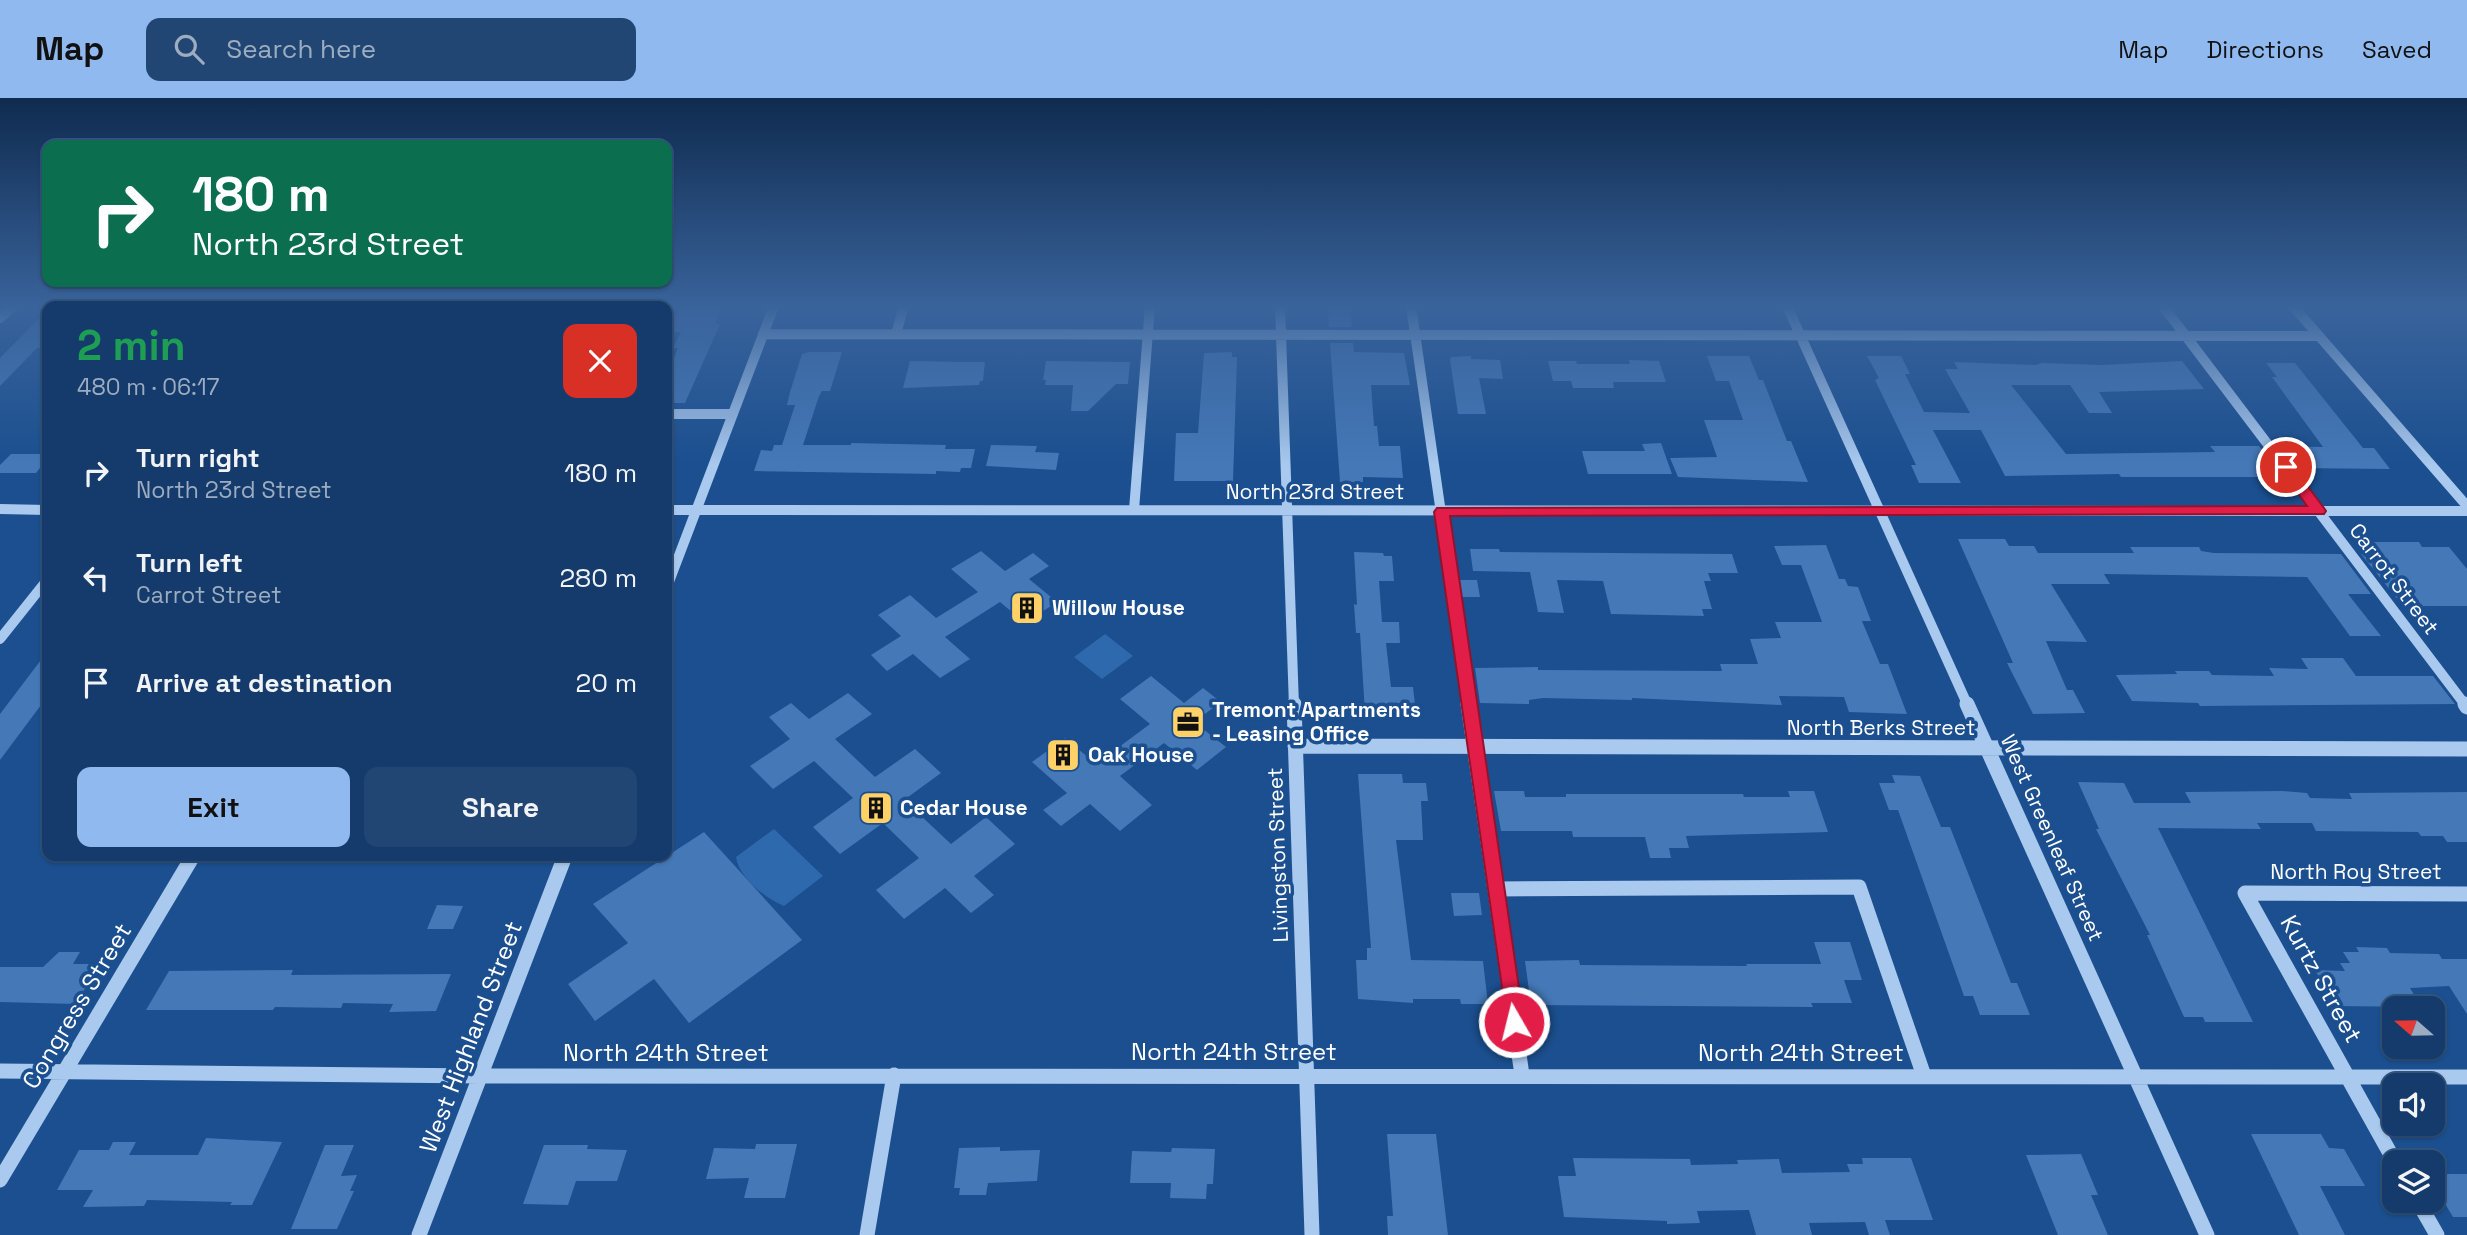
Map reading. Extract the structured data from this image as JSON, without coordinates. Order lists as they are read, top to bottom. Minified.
{"streets":{"street":["North 23rd Street","Carrot Street","North Berks Street","West Greenleaf Street","Livingston Street","North Roy Street","Kurtz Street","Congress Street","West Highland Street","North 24th Street"]},"crossings":[["North 23rd Street","Carrot Street"],["North 23rd Street","West Greenleaf Street"],["North 23rd Street","Livingston Street"],["North Berks Street","West Greenleaf Street"],["North Berks Street","Livingston Street"],["West Greenleaf Street","North 24th Street"],["Livingston Street","North 24th Street"],["North Roy Street","Kurtz Street"],["Kurtz Street","North 24th Street"],["Congress Street","North 24th Street"],["West Highland Street","North 24th Street"]],"places":{"building":["Willow House","Oak House","Cedar House"],"office":["Tremont Apartments - Leasing Office"]},"north":"left","page":{"header":"Map","search":"Search here","nav":["Map","Directions","Saved"],"turn":["180 m","North 23rd Street"],"heading":["2 min","480 m · 06:17"],"list":[{"name":"Turn right","note":"North 23rd Street","value":"180 m"},{"name":"Turn left","note":"Carrot Street","value":"280 m"},{"name":"Arrive at destination","value":"20 m"}],"buttons":["Exit","Share"]}}
